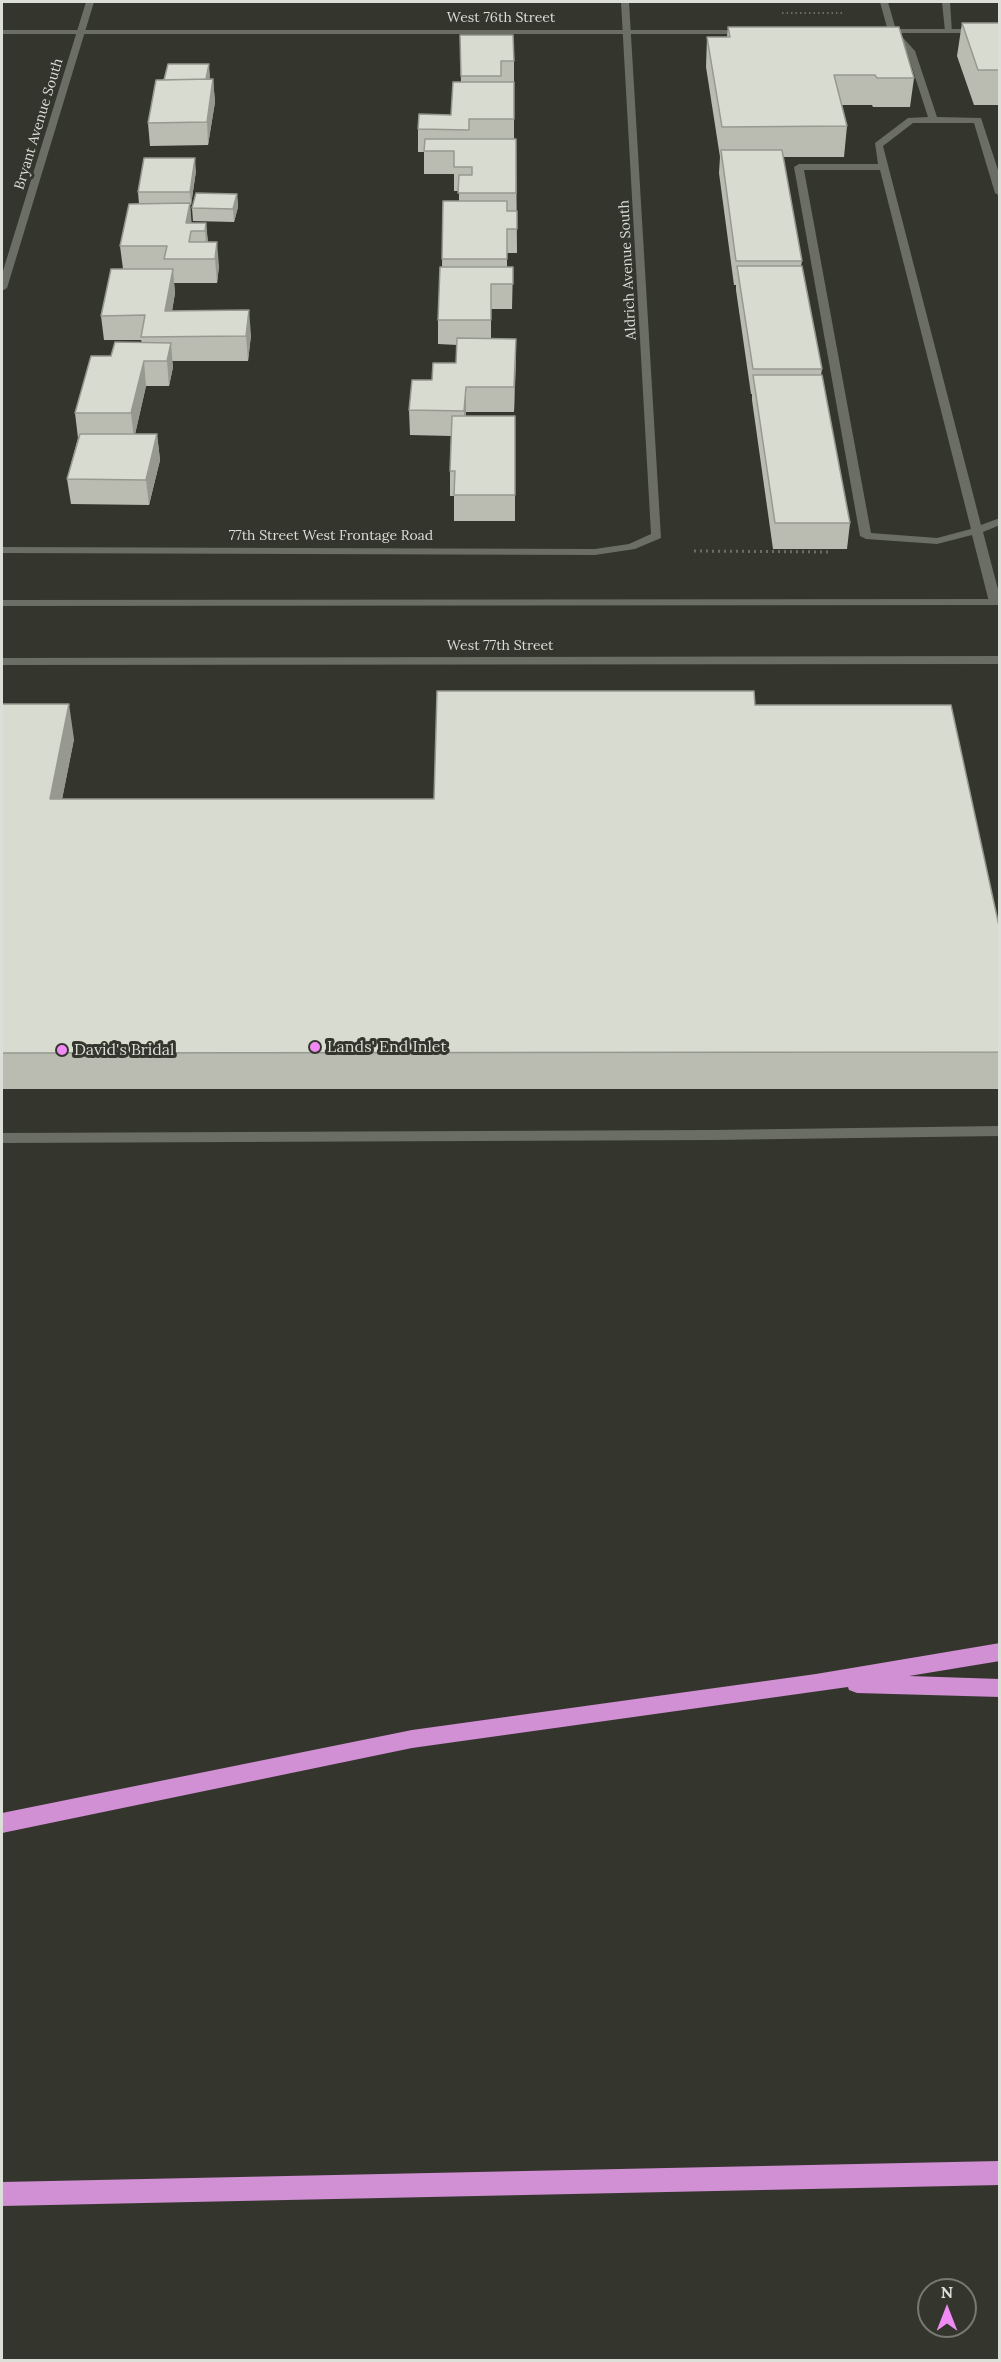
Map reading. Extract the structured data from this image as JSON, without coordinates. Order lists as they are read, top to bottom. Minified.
{"streets":{"street":["West 76th Street","Bryant Avenue South","Aldrich Avenue South","77th Street West Frontage Road","West 77th Street"]},"crossings":[["West 76th Street","Bryant Avenue South"],["West 76th Street","Aldrich Avenue South"],["Aldrich Avenue South","77th Street West Frontage Road"]],"places":["Lands' End Inlet","David's Bridal"],"north":"top"}
